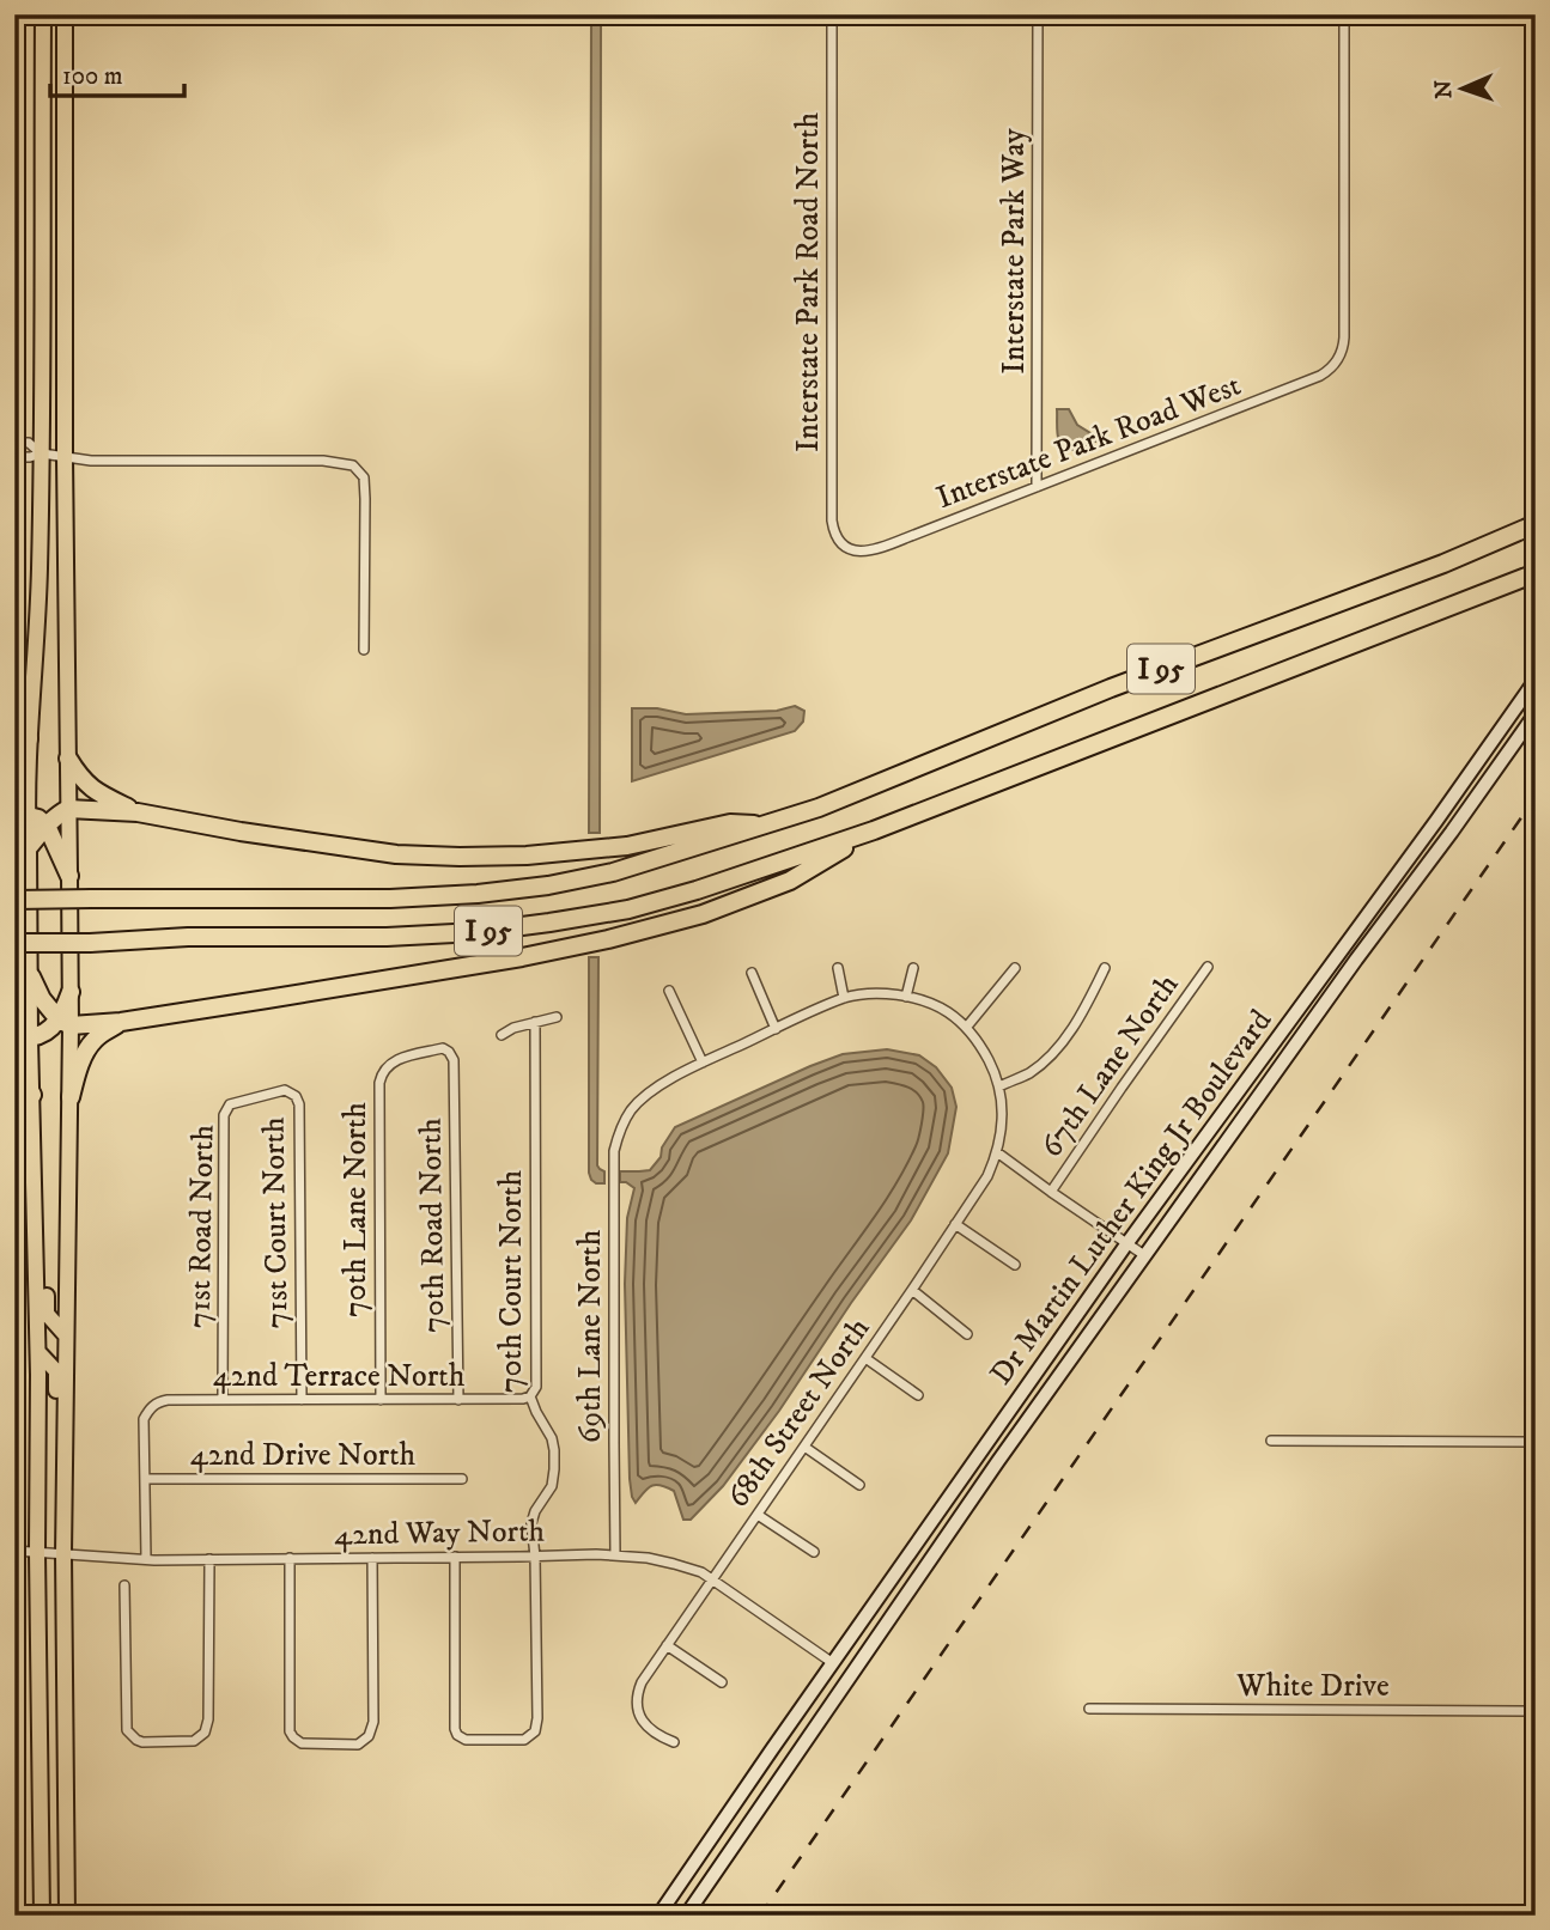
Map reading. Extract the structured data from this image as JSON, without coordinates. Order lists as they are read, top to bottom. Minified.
{"streets":{"highway":["I 95"],"main road":["Dr Martin Luther King Jr Boulevard"],"street":["Interstate Park Way","Interstate Park Road North","Interstate Park Road West","67th Lane North","70th Lane North","71st Court North","70th Road North","71st Road North","70th Court North","69th Lane North","42nd Terrace North","68th Street North","42nd Drive North","42nd Way North","White Drive"]},"crossings":[["Interstate Park Way","Interstate Park Road West"],["Interstate Park Road North","Interstate Park Road West"],["Dr Martin Luther King Jr Boulevard","42nd Way North"],["70th Lane North","70th Road North"],["70th Lane North","42nd Terrace North"],["71st Court North","71st Road North"],["71st Court North","42nd Terrace North"],["70th Road North","42nd Terrace North"],["71st Road North","42nd Terrace North"],["70th Court North","42nd Terrace North"],["70th Court North","42nd Way North"],["69th Lane North","42nd Way North"],["42nd Terrace North","42nd Drive North"],["68th Street North","42nd Way North"]],"scale_bar":"100 m","north":"left"}
